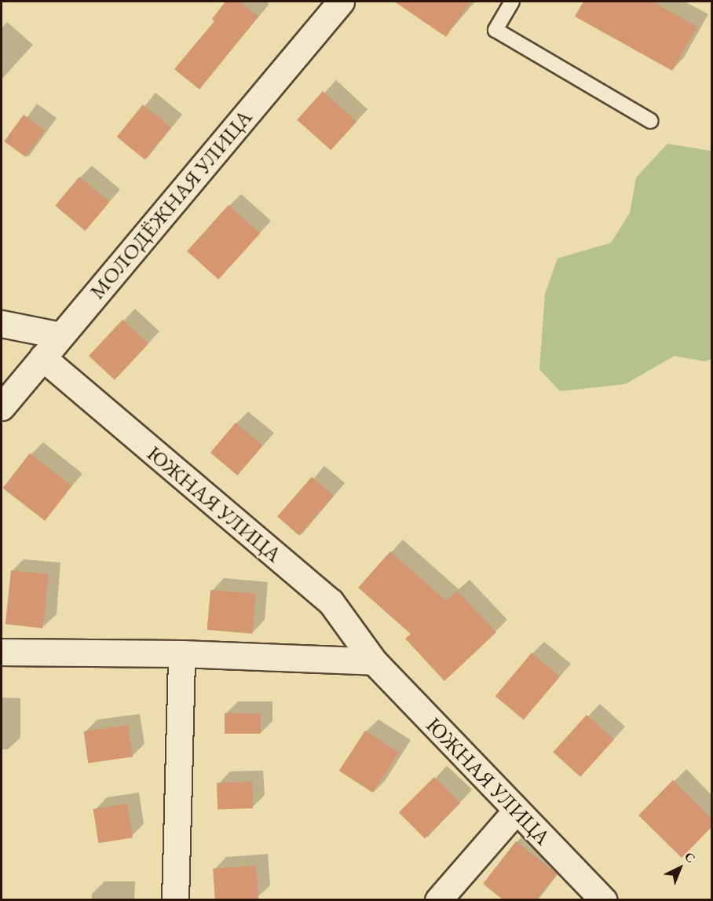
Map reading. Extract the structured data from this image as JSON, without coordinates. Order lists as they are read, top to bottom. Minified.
{"streets":{"street":["МОЛОДЁЖНАЯ УЛИЦА","ЮЖНАЯ УЛИЦА"]},"crossings":[["МОЛОДЁЖНАЯ УЛИЦА","ЮЖНАЯ УЛИЦА"]],"north":"top right"}
